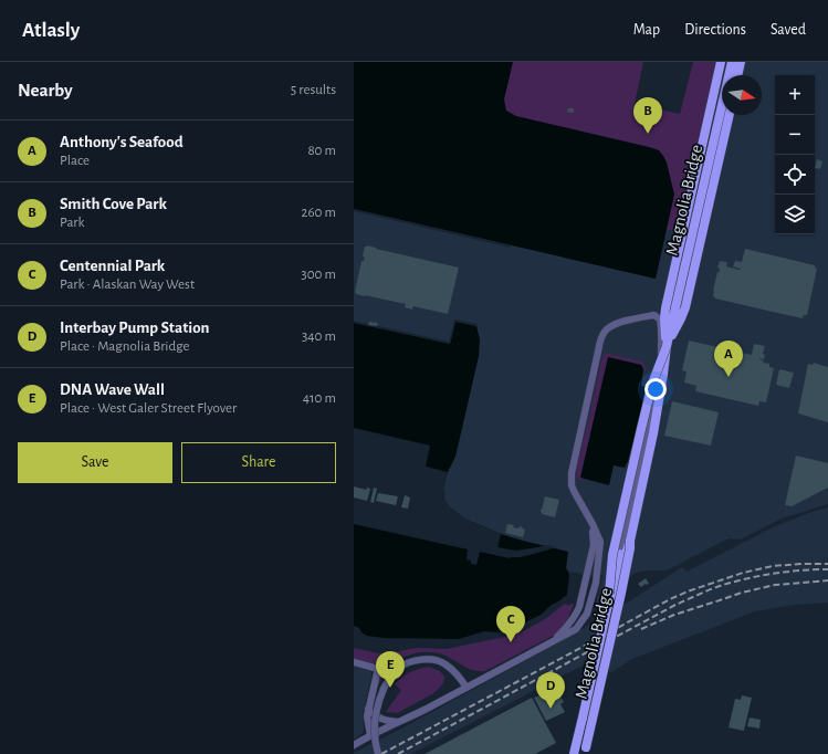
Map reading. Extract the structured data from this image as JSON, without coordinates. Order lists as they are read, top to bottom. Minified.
{"streets":{"main road":["Magnolia Bridge"]},"north":"right","page":{"header":"Atlasly","nav":["Map","Directions","Saved"],"heading":["Nearby","5 results"],"map_buttons":["+","−"],"pins":["B","A","C","E","D"],"list":[{"mark":"A","name":"Anthony's Seafood","note":"Place","value":"80 m"},{"mark":"B","name":"Smith Cove Park","note":"Park","value":"260 m"},{"mark":"C","name":"Centennial Park","note":"Park · Alaskan Way West","value":"300 m"},{"mark":"D","name":"Interbay Pump Station","note":"Place · Magnolia Bridge","value":"340 m"},{"mark":"E","name":"DNA Wave Wall","note":"Place · West Galer Street Flyover","value":"410 m"}],"buttons":["Save","Share"]}}
